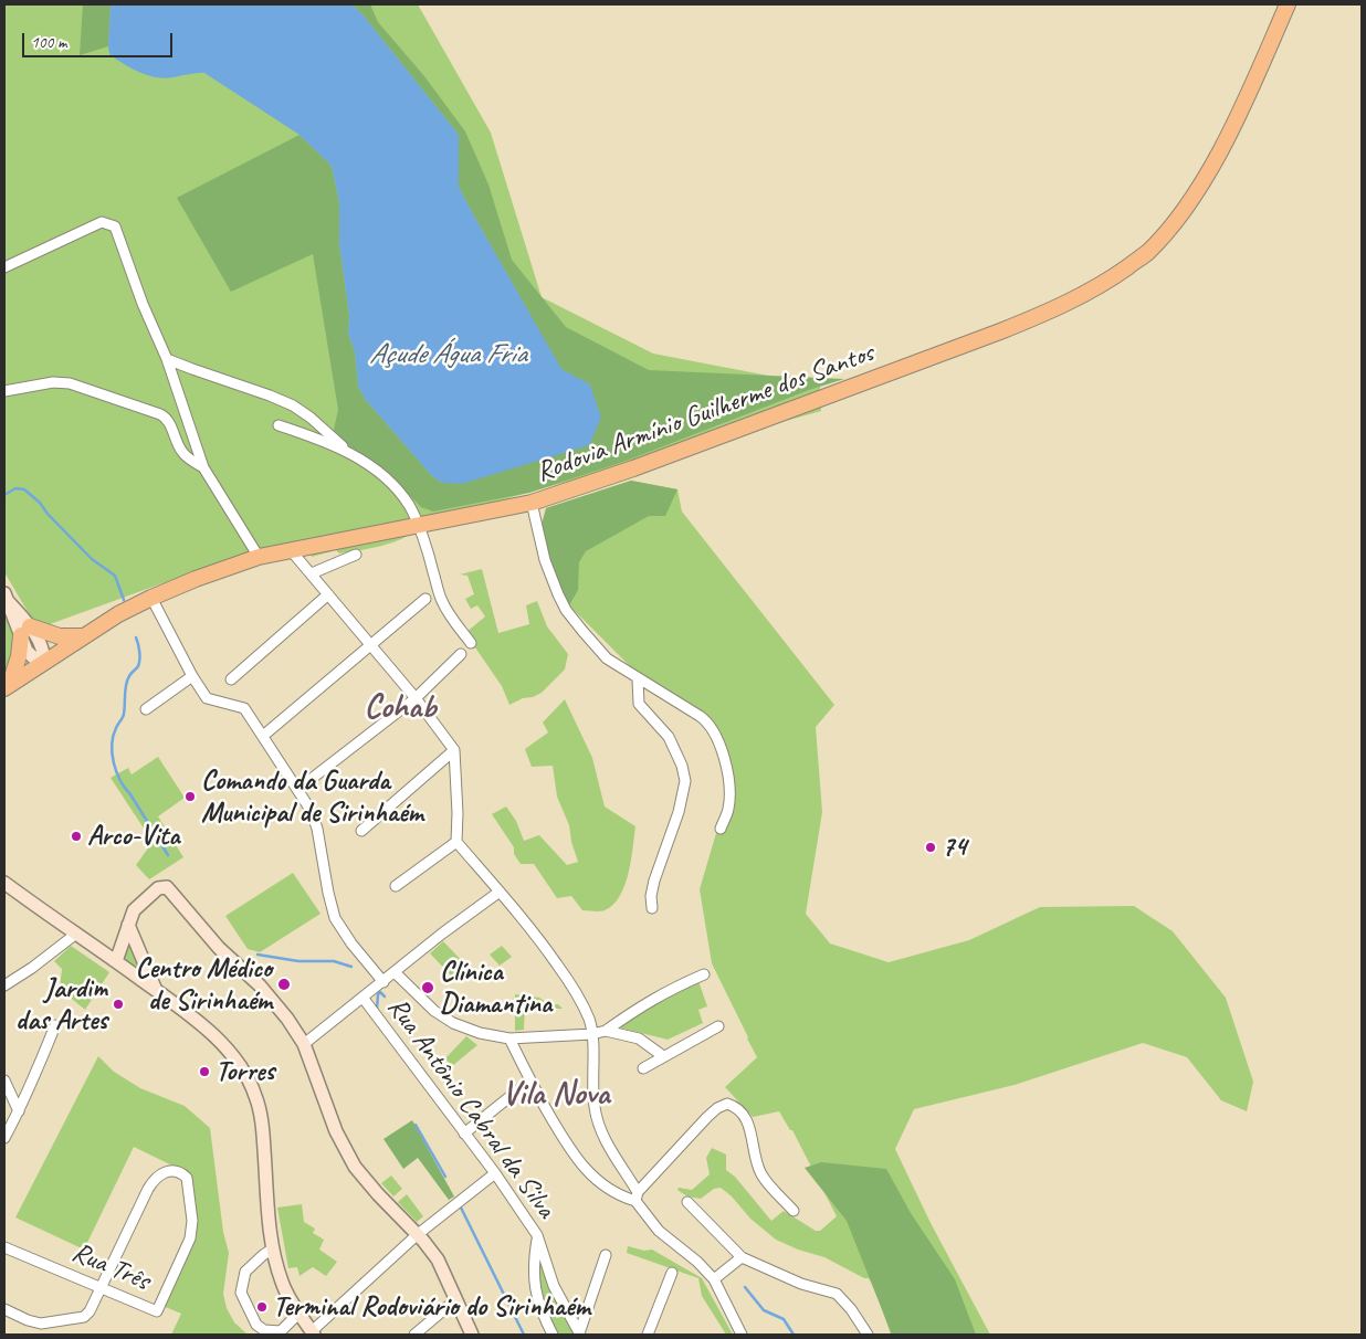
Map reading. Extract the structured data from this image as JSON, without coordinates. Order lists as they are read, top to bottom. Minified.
{"streets":{"main road":["Rodovia Armínio Guilherme dos Santos"],"street":["Rua Antônio Cabral da Silva","Rua Três"]},"districts":["Cohab","Vila Nova"],"water":["Açude Água Fria"],"places":["Comando da Guarda Municipal de Sirinhaém","Arco-Vita","74","Centro Médico de Sirinhaém","Clínica Diamantina","Jardim das Artes","Torres","Terminal Rodoviário do Sirinhaém"],"scale_bar":"100 m"}
